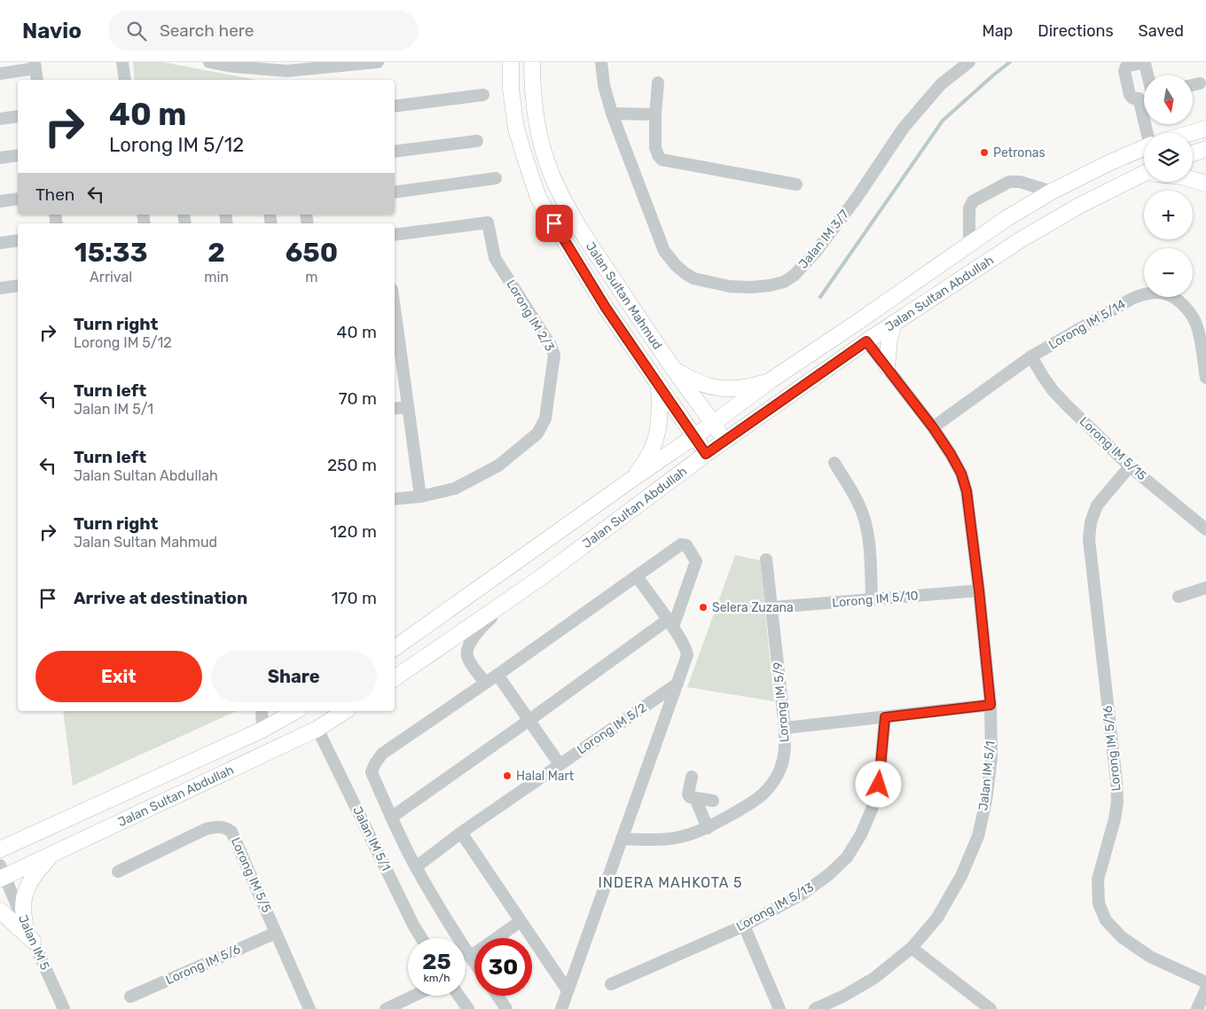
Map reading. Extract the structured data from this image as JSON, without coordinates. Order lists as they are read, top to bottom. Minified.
{"streets":{"main road":["Jalan Sultan Abdullah","Jalan Sultan Mahmud"],"street":["Jalan IM 3/7","Lorong IM 2/3","Lorong IM 5/14","Lorong IM 5/15","Lorong IM 5/10","Lorong IM 5/9","Lorong IM 5/2","Lorong IM 5/16","Jalan IM 5/1","Lorong IM 5/5","Lorong IM 5/13","Jalan IM 5","Lorong IM 5/6"]},"crossings":[["Jalan Sultan Abdullah","Jalan Sultan Mahmud"],["Jalan Sultan Abdullah","Jalan IM 5/1"],["Jalan Sultan Abdullah","Jalan IM 5"],["Lorong IM 5/14","Lorong IM 5/15"],["Lorong IM 5/14","Jalan IM 5/1"],["Lorong IM 5/15","Lorong IM 5/16"],["Lorong IM 5/10","Lorong IM 5/9"],["Lorong IM 5/10","Jalan IM 5/1"],["Lorong IM 5/5","Lorong IM 5/6"]],"districts":["INDERA MAHKOTA 5"],"places":["Petronas","Selera Zuzana","Halal Mart"],"north":"bottom","page":{"header":"Navio","search":"Search here","nav":["Map","Directions","Saved"],"map_buttons":["+","−"],"turn":["40 m","Lorong IM 5/12"],"then":"Then","eta":["15:33","Arrival","2","min","650","m"],"list":[{"name":"Turn right","note":"Lorong IM 5/12","value":"40 m"},{"name":"Turn left","note":"Jalan IM 5/1","value":"70 m"},{"name":"Turn left","note":"Jalan Sultan Abdullah","value":"250 m"},{"name":"Turn right","note":"Jalan Sultan Mahmud","value":"120 m"},{"name":"Arrive at destination","value":"170 m"}],"buttons":["Exit","Share"],"speed":"25 km/h","limit":"30"}}
